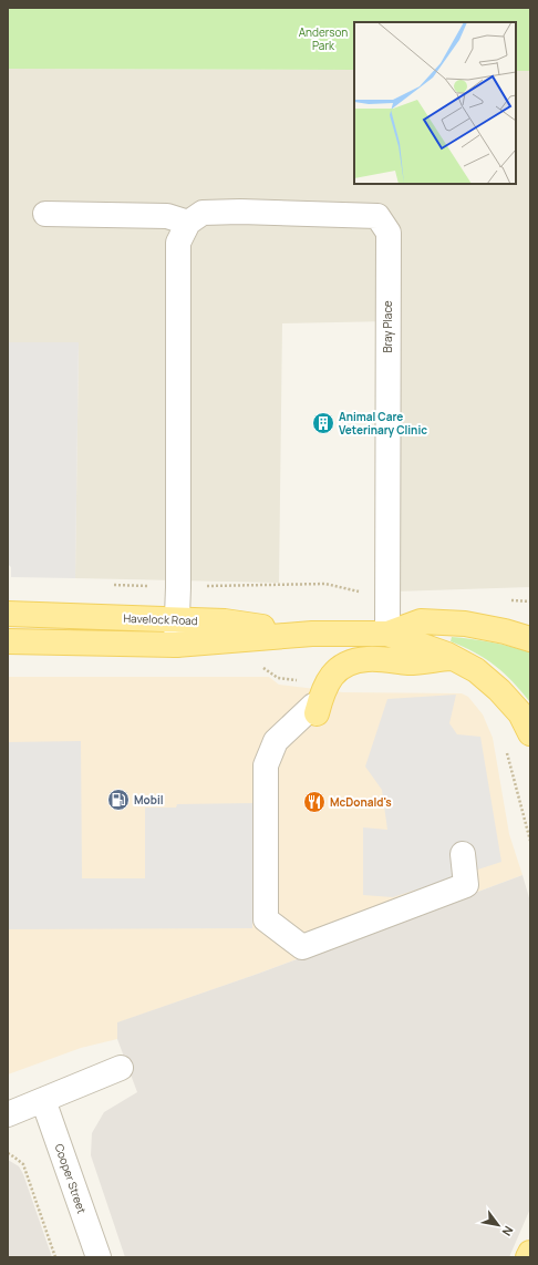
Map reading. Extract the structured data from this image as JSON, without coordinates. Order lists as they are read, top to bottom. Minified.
{"streets":{"main road":["Havelock Road"],"street":["Bray Place","Cooper Street"]},"crossings":[["Bray Place","Havelock Road"]],"parks":["Anderson Park"],"places":{"building":["Animal Care Veterinary Clinic"],"fuel station":["Mobil"],"restaurant":["McDonald's"]},"north":"bottom right"}
